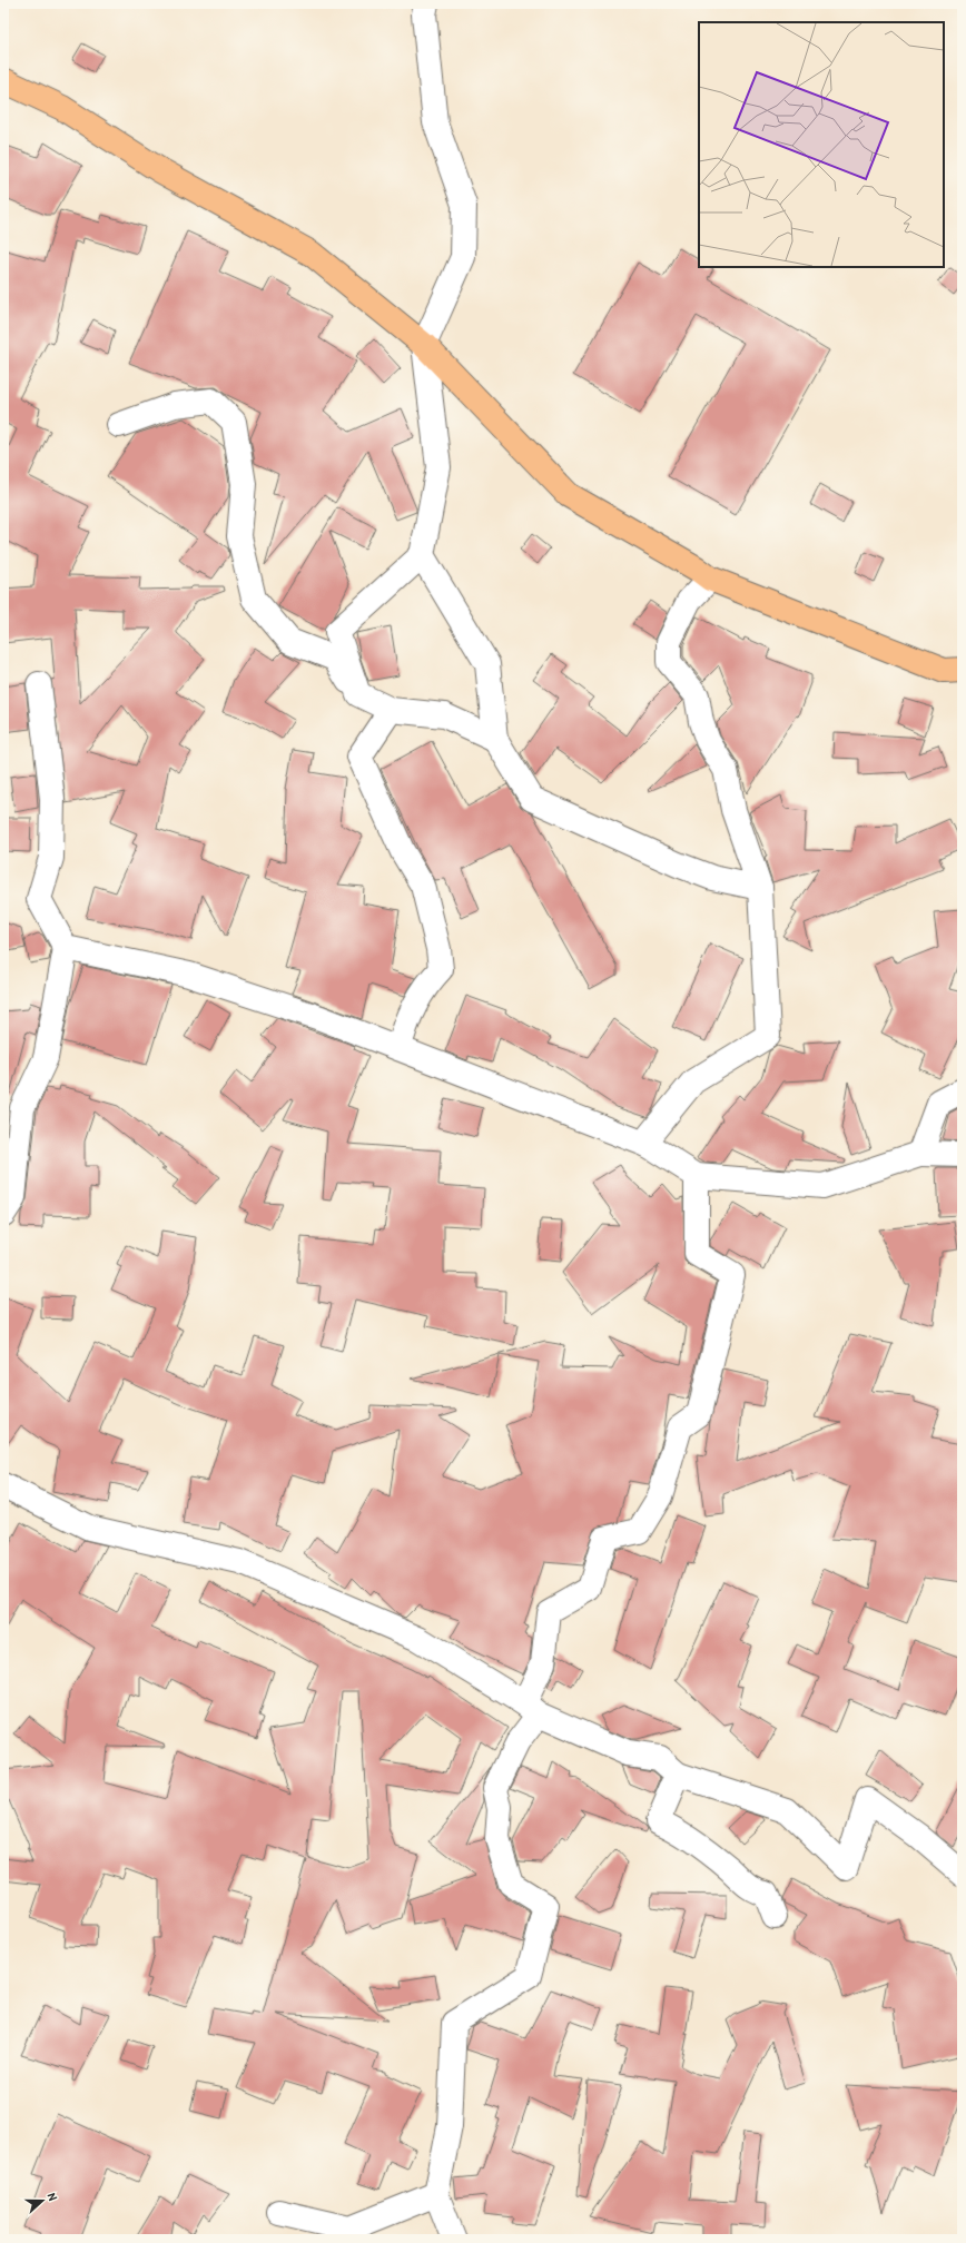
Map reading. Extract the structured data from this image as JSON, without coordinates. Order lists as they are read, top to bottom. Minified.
{"north":"right"}
